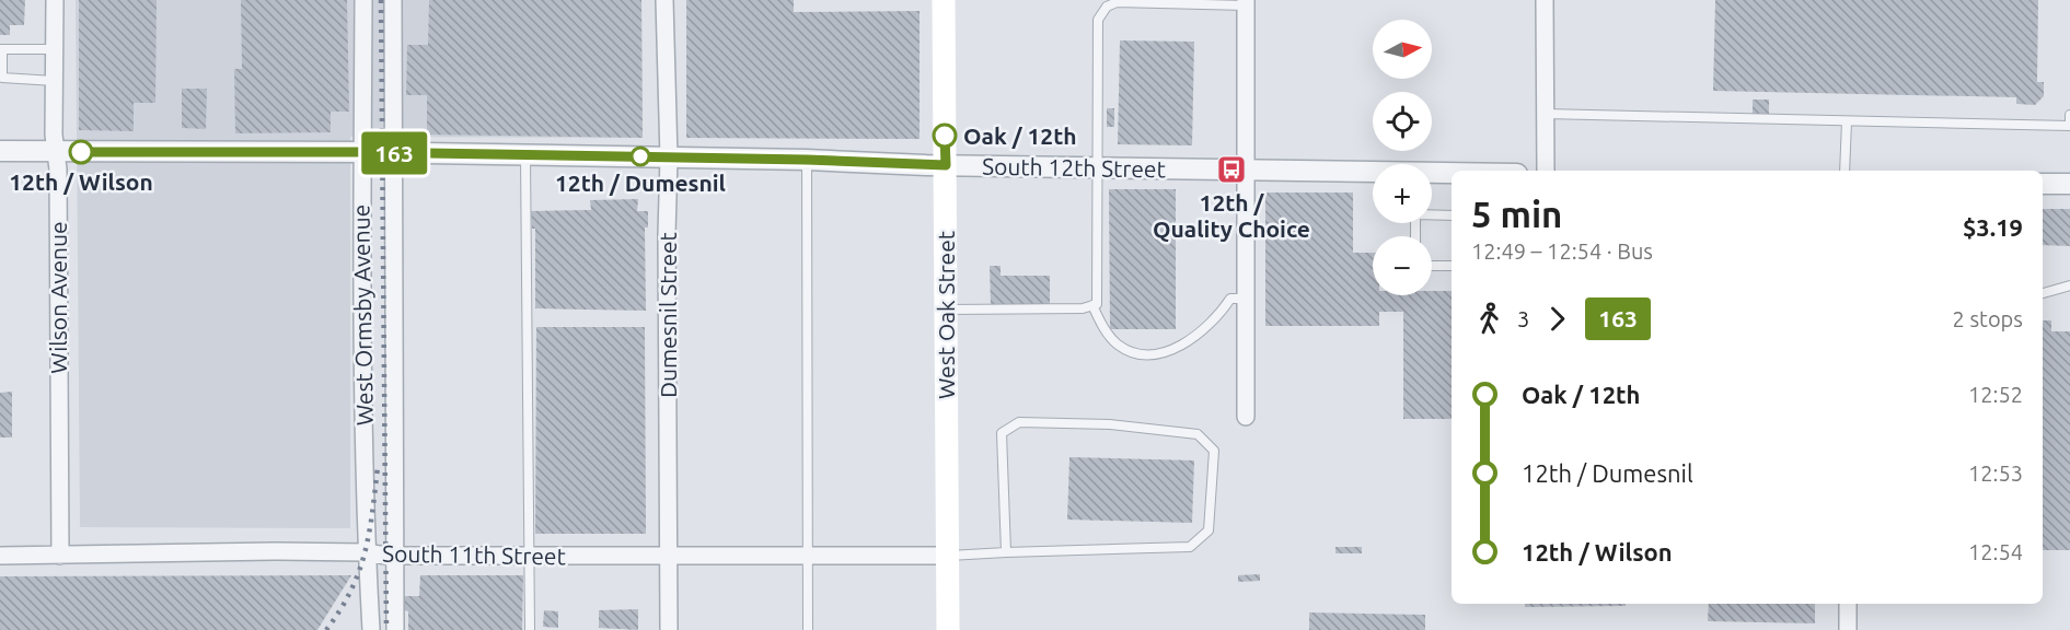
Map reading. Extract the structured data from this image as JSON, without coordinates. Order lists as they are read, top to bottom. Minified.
{"streets":{"main road":["West Oak Street"],"street":["South 12th Street","Wilson Avenue","West Ormsby Avenue","Dumesnil Street","South 11th Street"]},"crossings":[["South 12th Street","Wilson Avenue"],["South 12th Street","West Ormsby Avenue"],["South 12th Street","Dumesnil Street"],["South 12th Street","West Oak Street"],["Wilson Avenue","South 11th Street"],["West Ormsby Avenue","South 11th Street"],["Dumesnil Street","South 11th Street"],["West Oak Street","South 11th Street"]],"places":{"other":["Oak / 12th","12th / Wilson","12th / Dumesnil"],"bus stop":["12th / Quality Choice"]},"lines":["bus line 163"],"north":"right","page":{"on_map":"163","map_buttons":["+","−"],"heading":["5 min","12:49 – 12:54 · Bus","$3.19"],"legs":["3","163","2 stops"],"list":[{"name":"Oak / 12th","value":"12:52"},{"name":"12th / Dumesnil","value":"12:53"},{"name":"12th / Wilson","value":"12:54"}]}}
